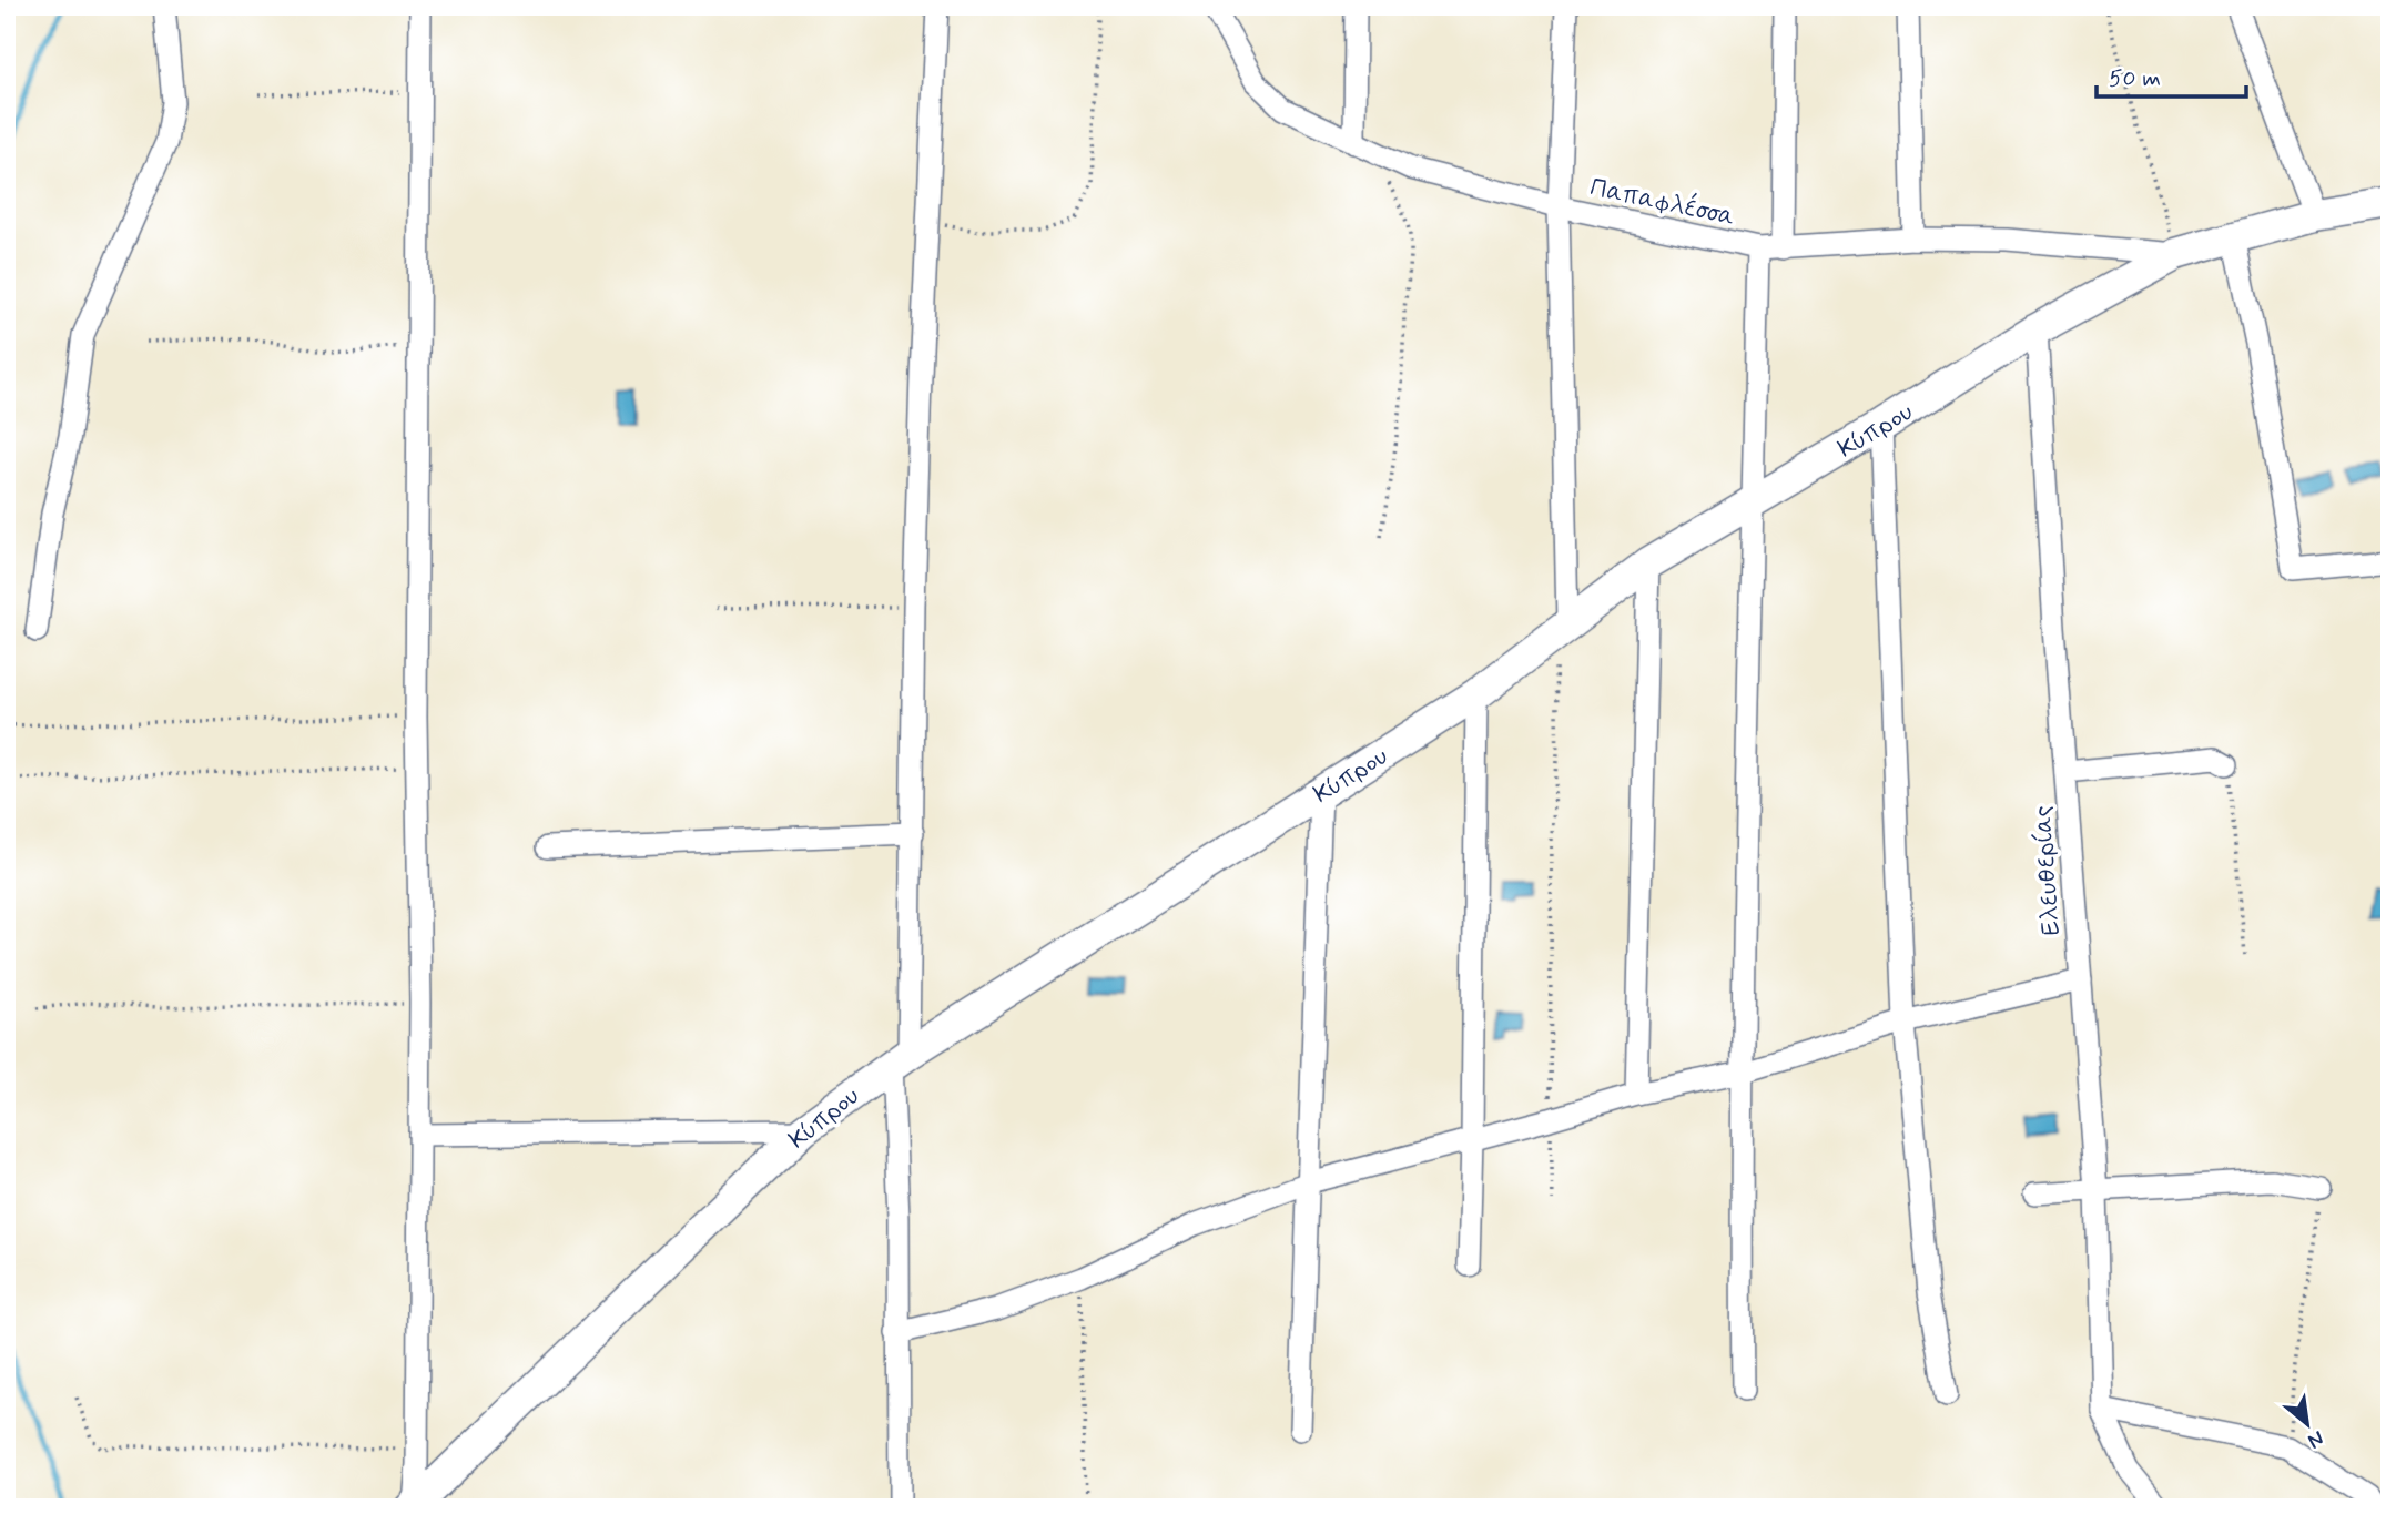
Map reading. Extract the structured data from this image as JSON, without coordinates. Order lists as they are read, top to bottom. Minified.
{"streets":{"street":["Παπαφλέσσα","Κύπρου","Ελευθερίας"]},"crossings":[["Παπαφλέσσα","Κύπρου"],["Κύπρου","Ελευθερίας"]],"scale_bar":"50 m","north":"bottom right"}
